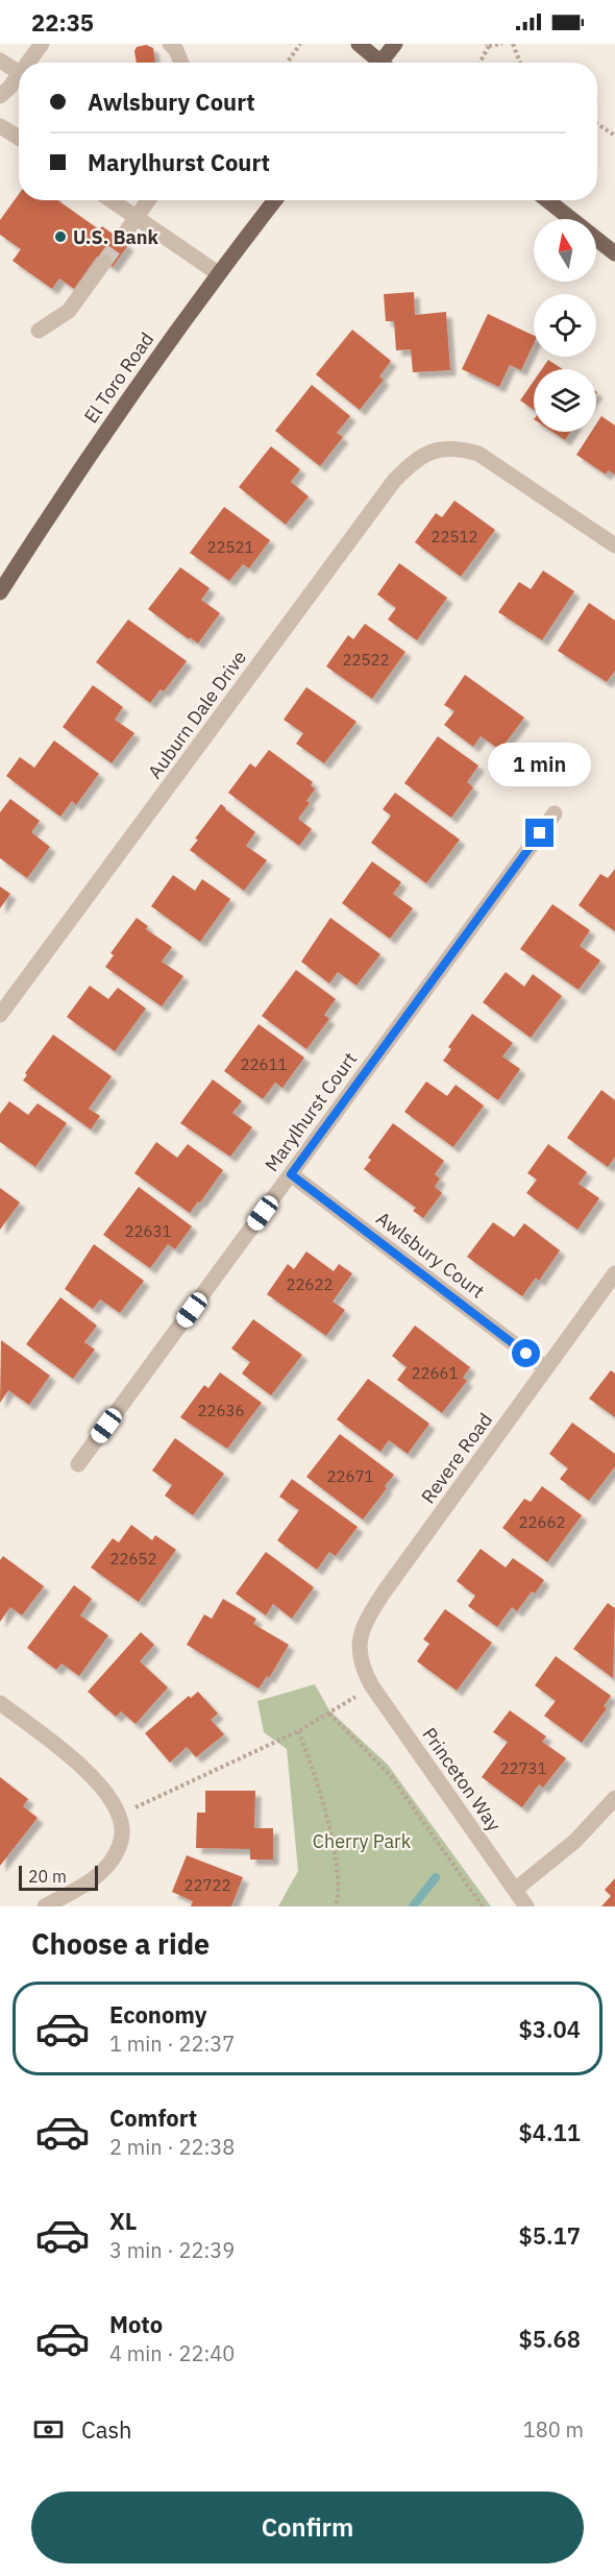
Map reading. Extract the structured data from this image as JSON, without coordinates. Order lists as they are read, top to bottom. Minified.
{"streets":{"main road":["El Toro Road"],"street":["Auburn Dale Drive","Marylhurst Court","Awlsbury Court","Revere Road","Princeton Way"]},"crossings":[["Marylhurst Court","Awlsbury Court"],["Awlsbury Court","Revere Road"],["Revere Road","Princeton Way"]],"parks":["Cherry Park"],"places":["U.S. Bank"],"house_numbers":["22512","22521","22522","22611","22631","22622","22661","22636","22671","22662","22652","22731","22722"],"scale_bar":"20 m","north":"top","page":{"status":"22:35","banner":["Awlsbury Court","Marylhurst Court"],"bubble":"1 min","scale":"20 m","heading":"Choose a ride","list":[{"name":"Economy","note":"1 min · 22:37","value":"$3.04"},{"name":"Comfort","note":"2 min · 22:38","value":"$4.11"},{"name":"XL","note":"3 min · 22:39","value":"$5.17"},{"name":"Moto","note":"4 min · 22:40","value":"$5.68"}],"pay":["Cash","180 m"],"buttons":"Confirm"}}
